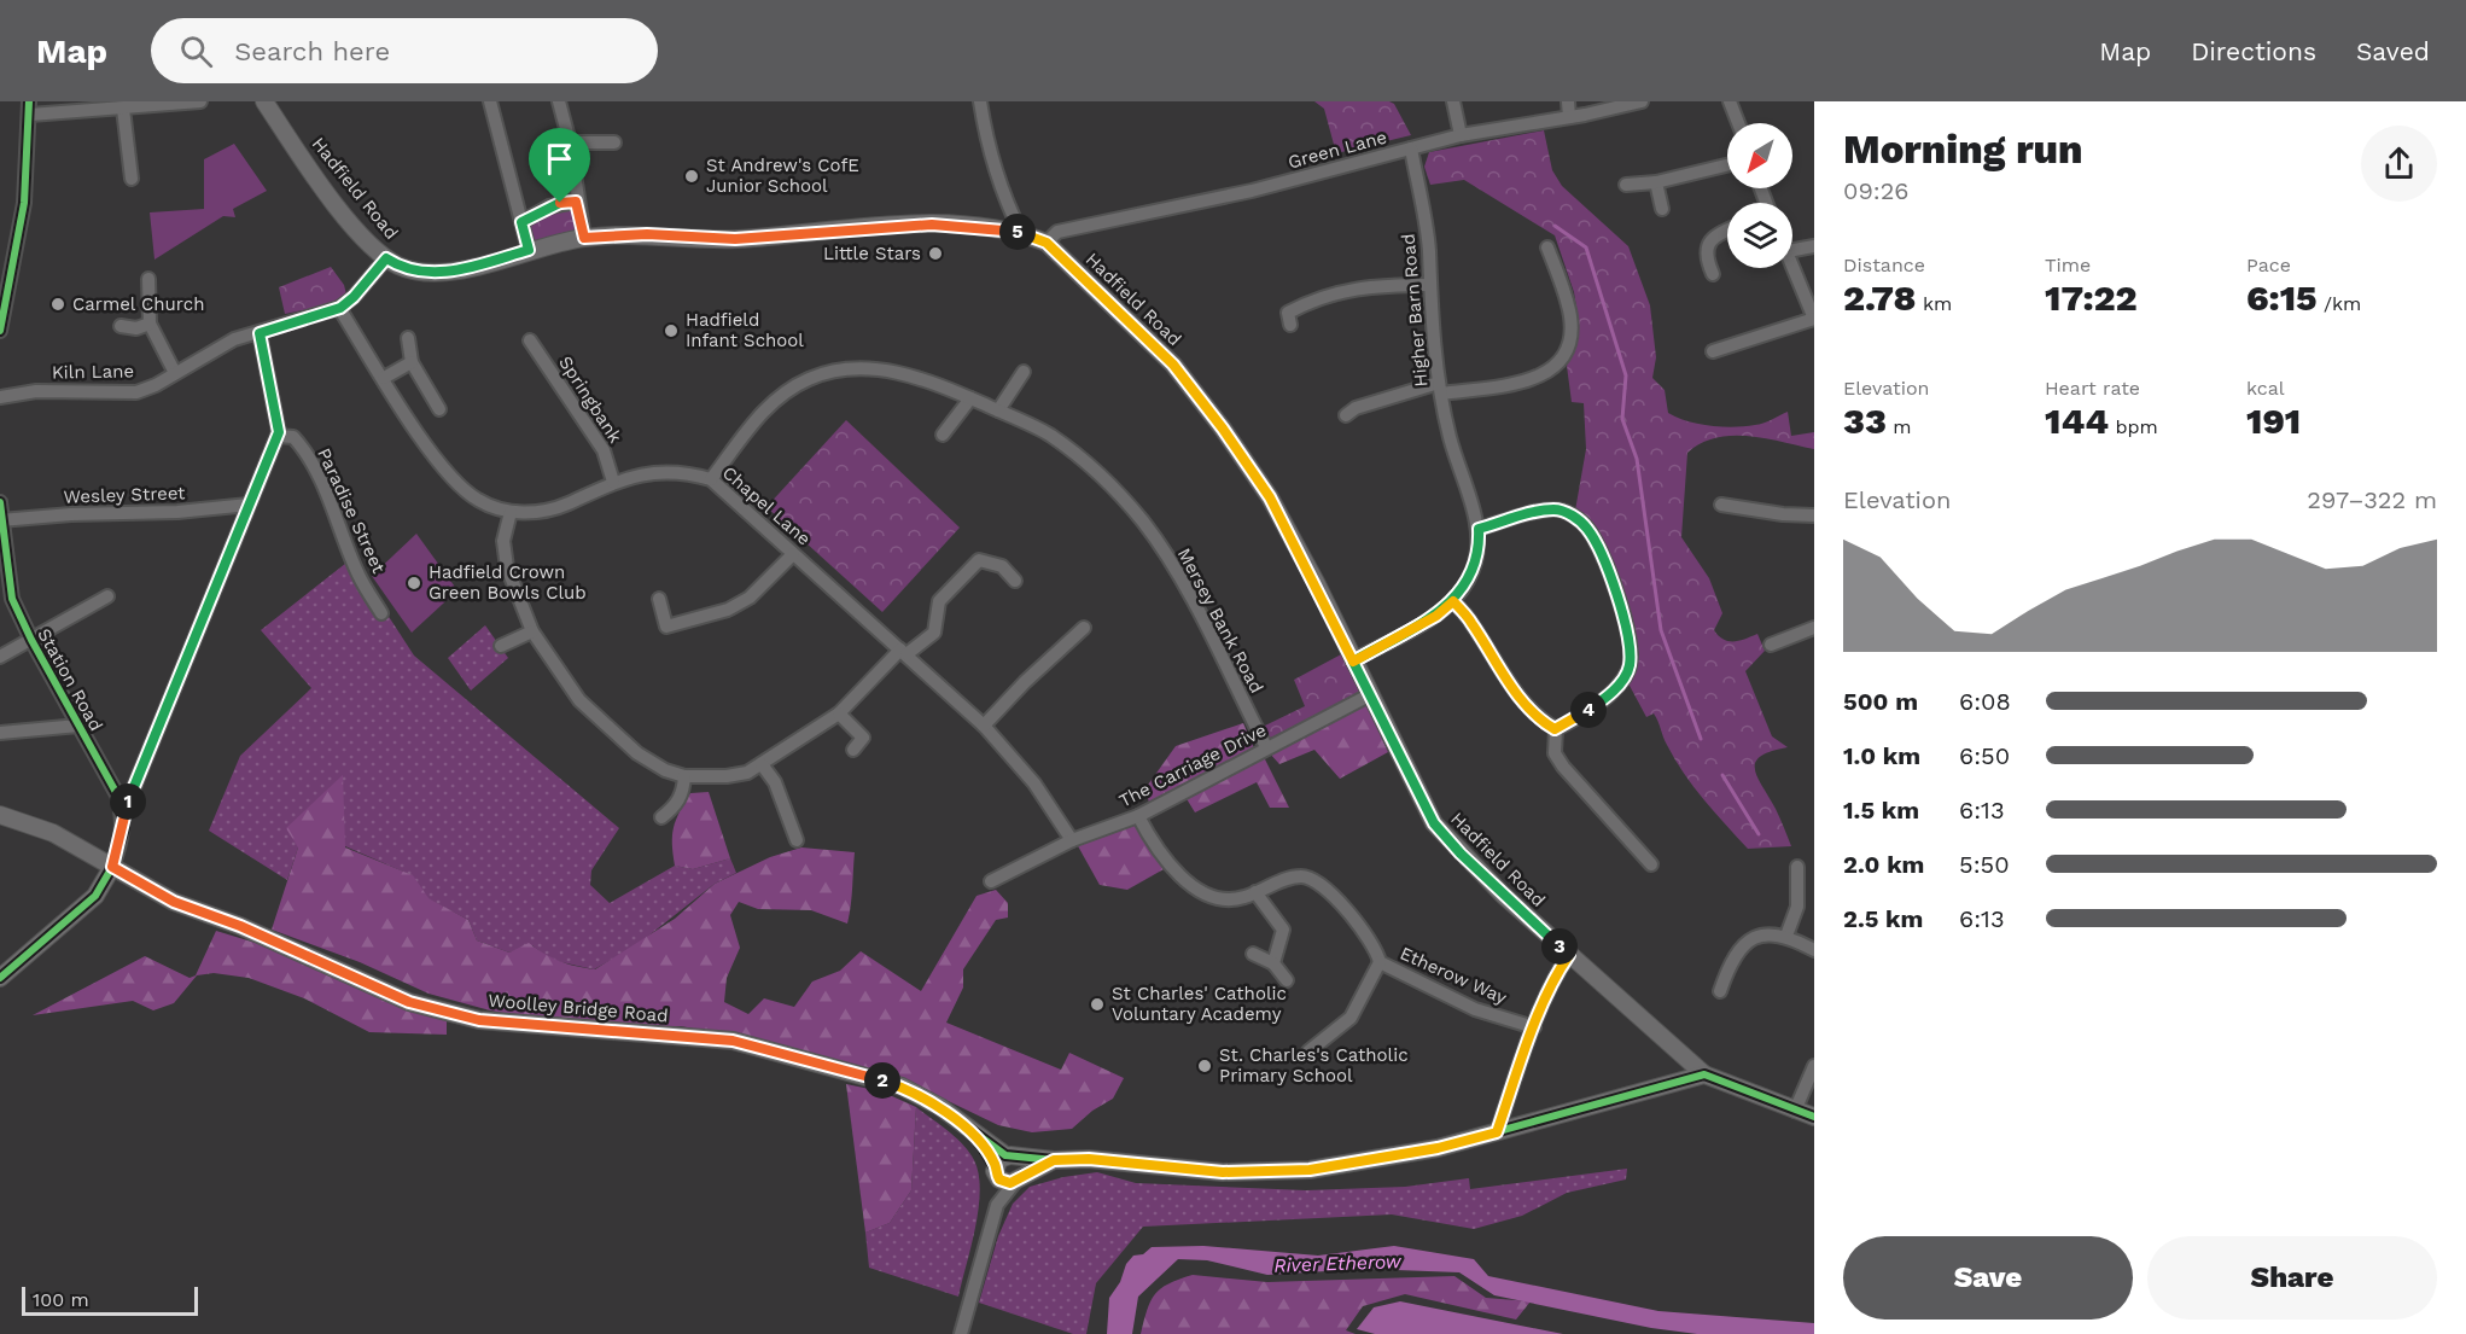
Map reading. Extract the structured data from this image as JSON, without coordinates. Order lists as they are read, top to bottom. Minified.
{"streets":{"street":["Green Lane","Hadfield Road","Higher Barn Road","Kiln Lane","Springbank","Wesley Street","Chapel Lane","Paradise Street","Mersey Bank Road","Station Road","The Carriage Drive","Etherow Way","Woolley Bridge Road"]},"crossings":[["Green Lane","Hadfield Road"],["Green Lane","Higher Barn Road"],["Hadfield Road","Higher Barn Road"],["Hadfield Road","The Carriage Drive"],["Kiln Lane","Chapel Lane"],["Springbank","Chapel Lane"],["Wesley Street","Station Road"],["Chapel Lane","Mersey Bank Road"],["Chapel Lane","The Carriage Drive"],["Mersey Bank Road","The Carriage Drive"],["The Carriage Drive","Etherow Way"]],"water":["River Etherow"],"places":["St Andrew's CofE Junior School","Little Stars","Carmel Church","Hadfield Infant School","Hadfield Crown Green Bowls Club","St Charles' Catholic Voluntary Academy","St. Charles's Catholic Primary School"],"scale_bar":"100 m","north":"bottom left","page":{"header":"Map","search":"Search here","nav":["Map","Directions","Saved"],"heading":["Morning run","09:26"],"pins":["5","4","1","3","2"],"stats":[["Distance","2.78 km"],["Time","17:22"],["Pace","6:15 /km"],["Elevation","33 m"],["Heart rate","144 bpm"],["kcal","191"]],"chart":["Elevation","297–322 m"],"list":[{"name":"500 m","note":"6:08"},{"name":"1.0 km","note":"6:50"},{"name":"1.5 km","note":"6:13"},{"name":"2.0 km","note":"5:50"},{"name":"2.5 km","note":"6:13"}],"buttons":["Save","Share"],"scale":"100 m"}}
